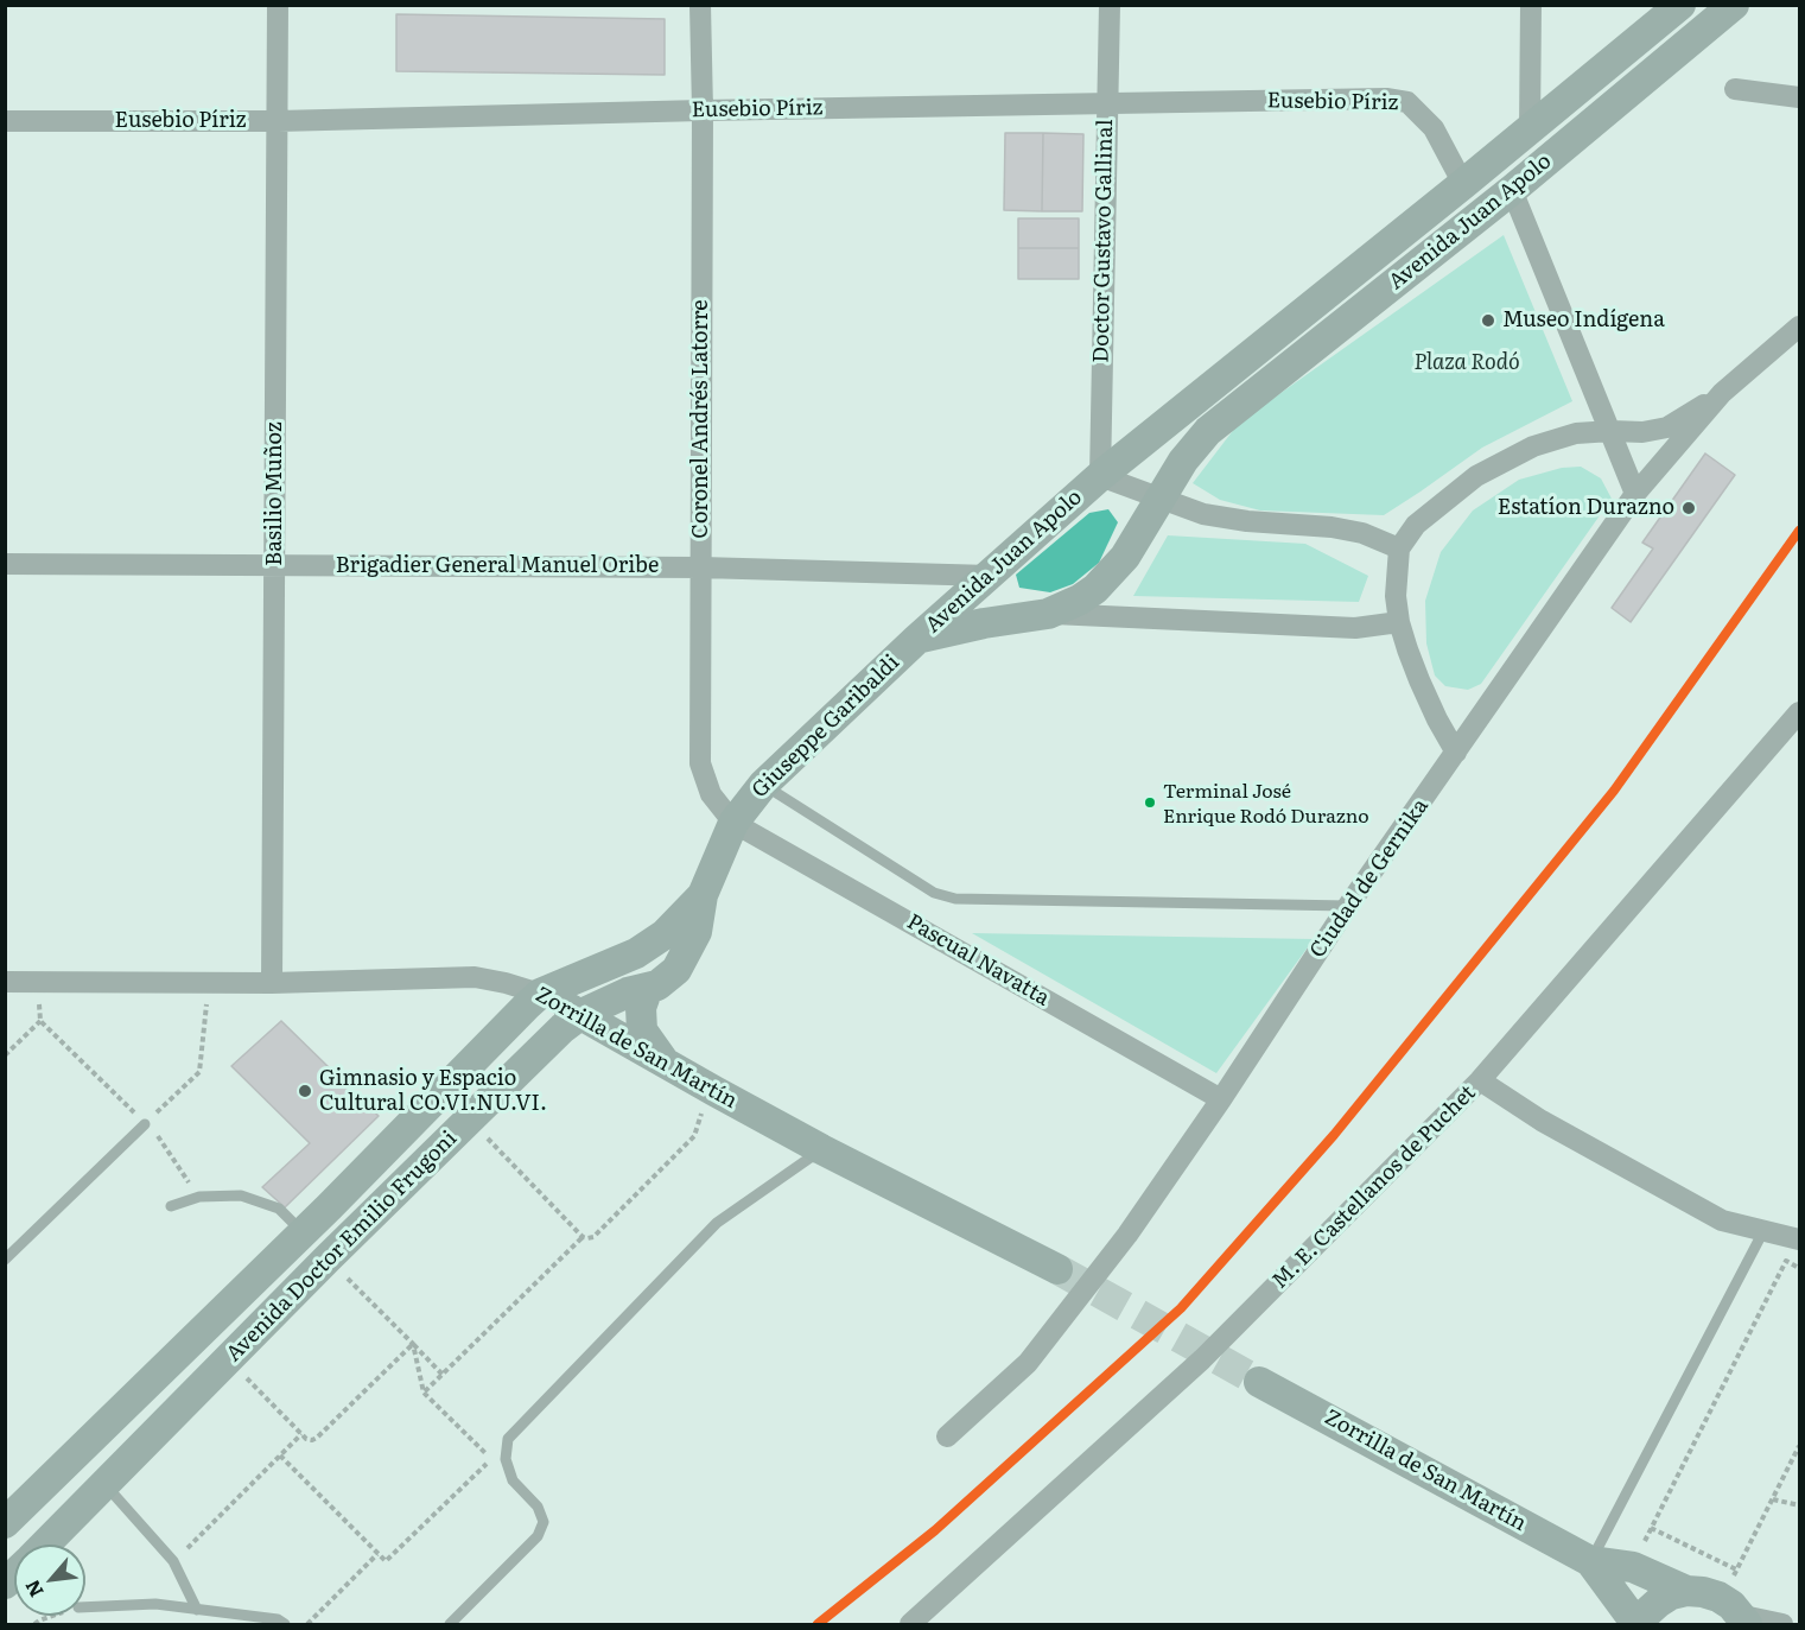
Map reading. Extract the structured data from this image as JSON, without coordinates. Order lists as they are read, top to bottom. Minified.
{"streets":{"street":["Eusebio Píriz","Avenida Juan Apolo","Doctor Gustavo Gallinal","Coronel Andrés Latorre","Basilio Muñoz","Brigadier General Manuel Oribe","Giuseppe Garibaldi","Ciudad de Gernika","Pascual Navatta","Zorrilla de San Martín","M. E. Castellanos de Puchet","Avenida Doctor Emilio Frugoni"]},"crossings":[["Eusebio Píriz","Avenida Juan Apolo"],["Eusebio Píriz","Doctor Gustavo Gallinal"],["Eusebio Píriz","Coronel Andrés Latorre"],["Eusebio Píriz","Basilio Muñoz"],["Avenida Juan Apolo","Doctor Gustavo Gallinal"],["Avenida Juan Apolo","Brigadier General Manuel Oribe"],["Avenida Juan Apolo","Giuseppe Garibaldi"],["Coronel Andrés Latorre","Brigadier General Manuel Oribe"],["Coronel Andrés Latorre","Giuseppe Garibaldi"],["Coronel Andrés Latorre","Pascual Navatta"],["Basilio Muñoz","Brigadier General Manuel Oribe"],["Basilio Muñoz","Zorrilla de San Martín"],["Giuseppe Garibaldi","Pascual Navatta"],["Giuseppe Garibaldi","Avenida Doctor Emilio Frugoni"],["Ciudad de Gernika","Pascual Navatta"],["Zorrilla de San Martín","Avenida Doctor Emilio Frugoni"]],"parks":["Plaza Rodó"],"places":["Museo Indígena","Estatíon Durazno","Terminal José Enrique Rodó Durazno","Gimnasio y Espacio Cultural CO.VI.NU.VI."],"north":"bottom left"}
